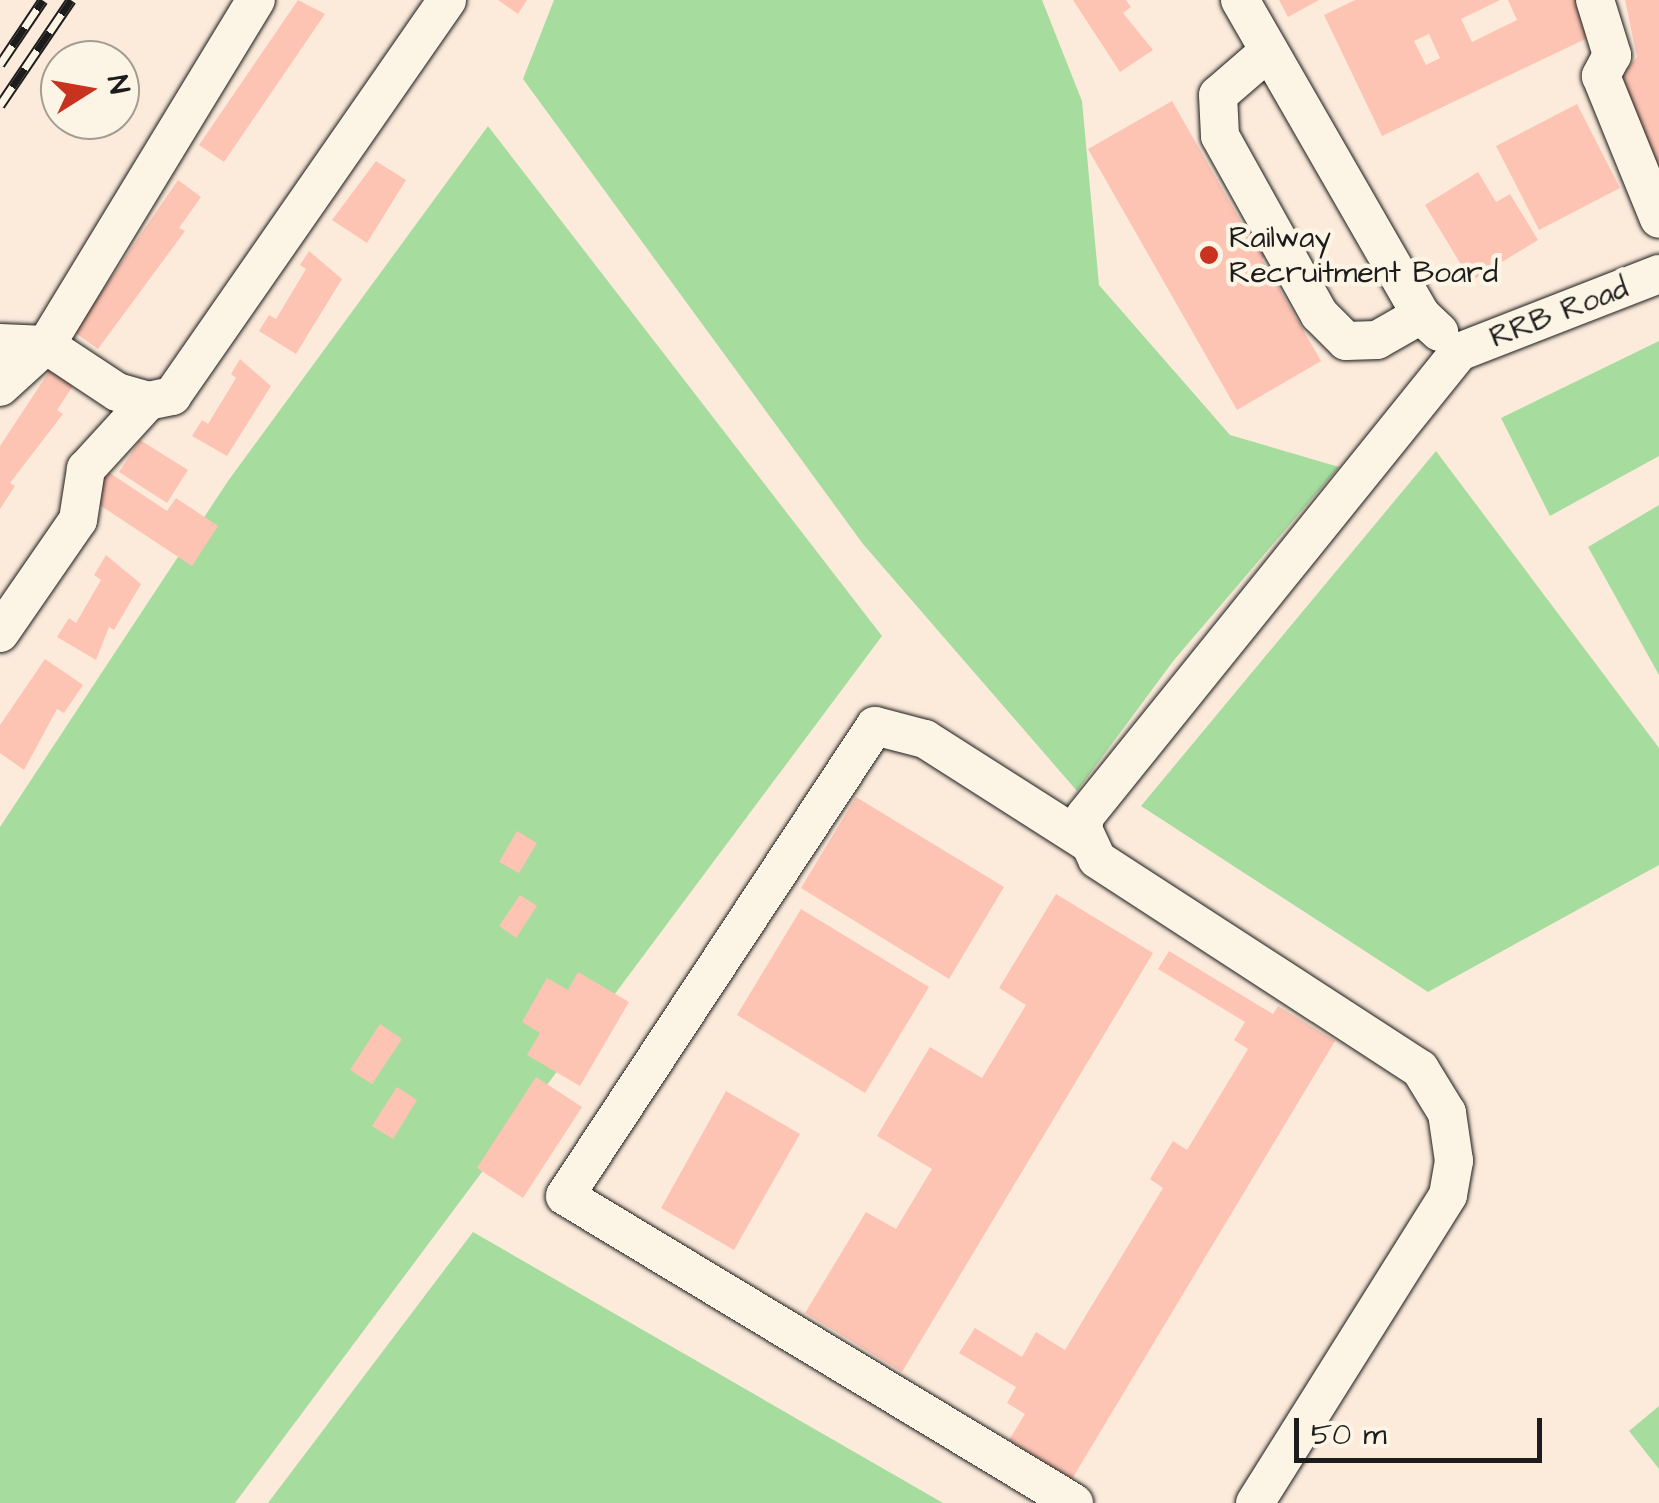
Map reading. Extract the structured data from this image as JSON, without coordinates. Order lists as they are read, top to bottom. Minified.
{"streets":{"street":["RRB Road"]},"places":["Railway Recruitment Board"],"scale_bar":"50 m","north":"right"}
